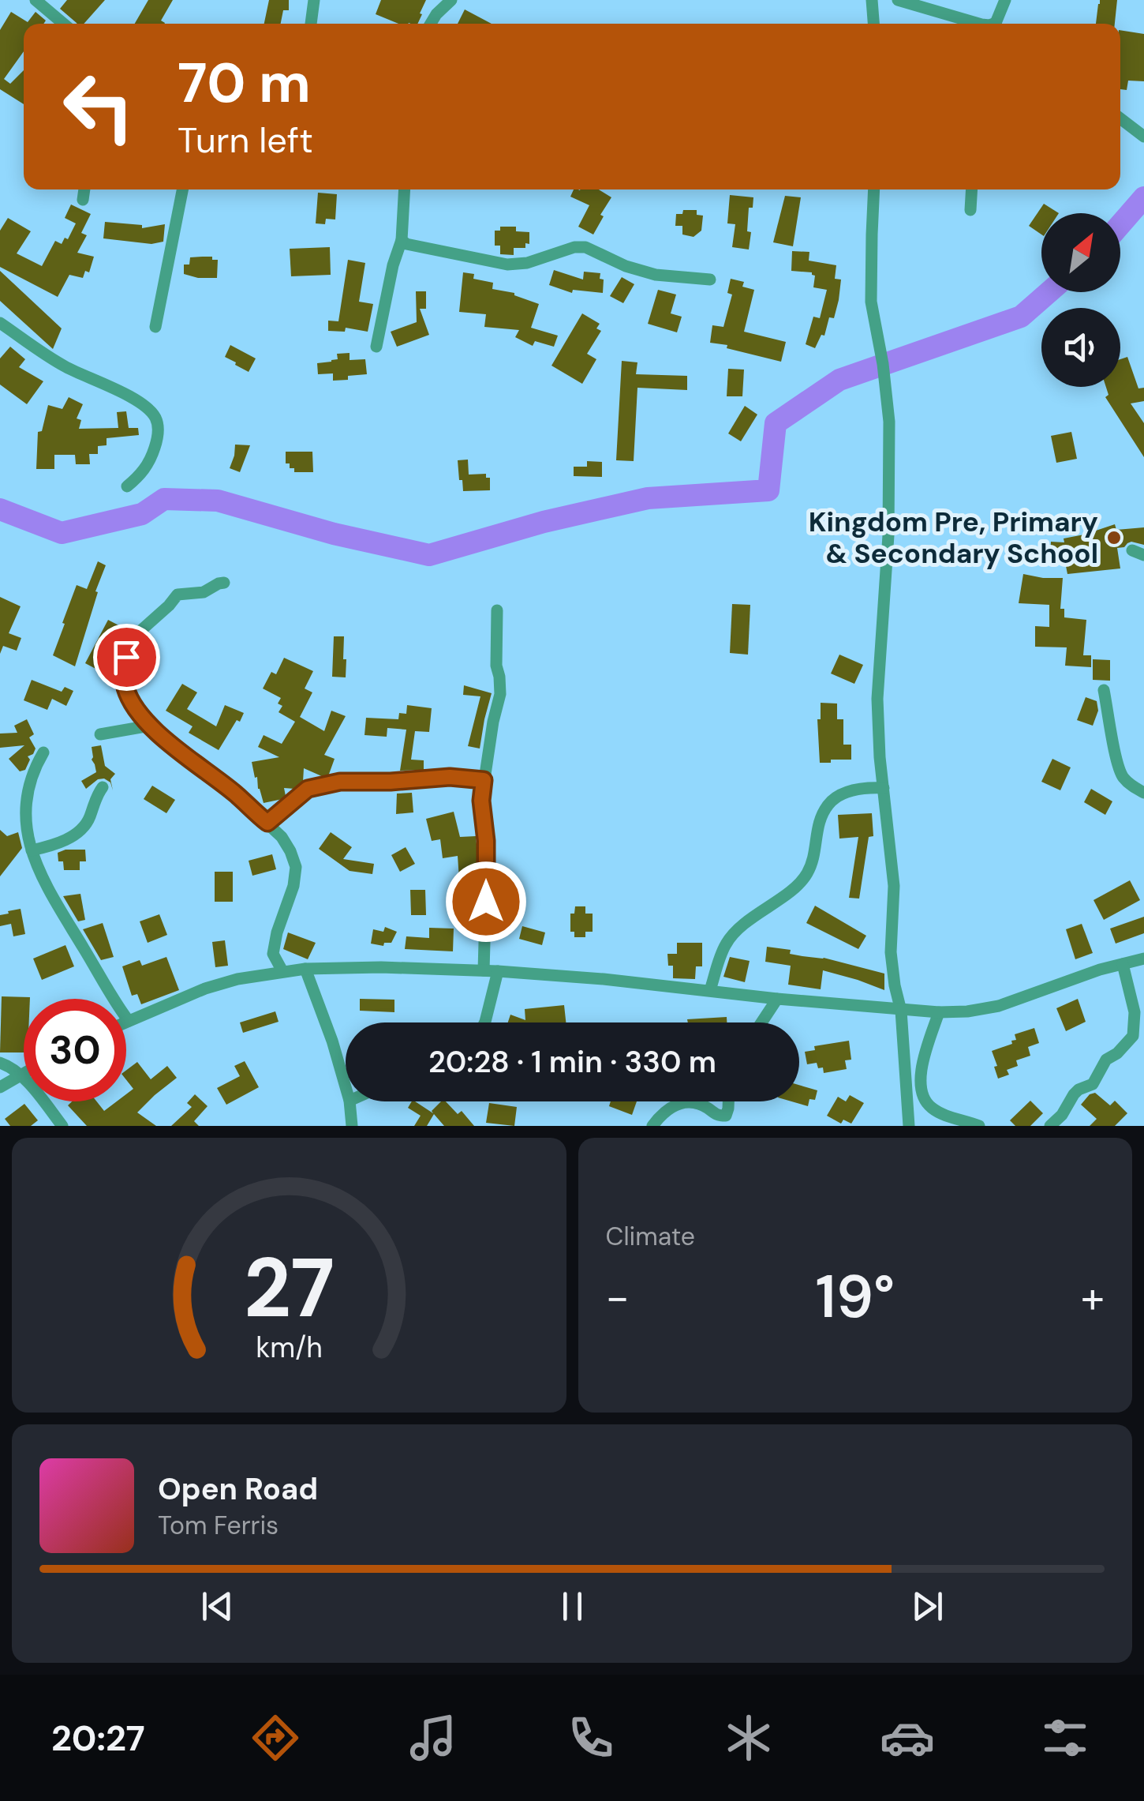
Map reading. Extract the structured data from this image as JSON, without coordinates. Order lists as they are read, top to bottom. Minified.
{"places":["Kingdom Pre, Primary & Secondary School"],"north":"top right","page":{"turn":["70 m","Turn left"],"limit":"30","trip":"20:28 · 1 min · 330 m","tile":"Climate","heat":["−","19°","+"],"song":["Open Road","Tom Ferris"],"tabs":"20:27","gauge":["27","km/h"]}}
